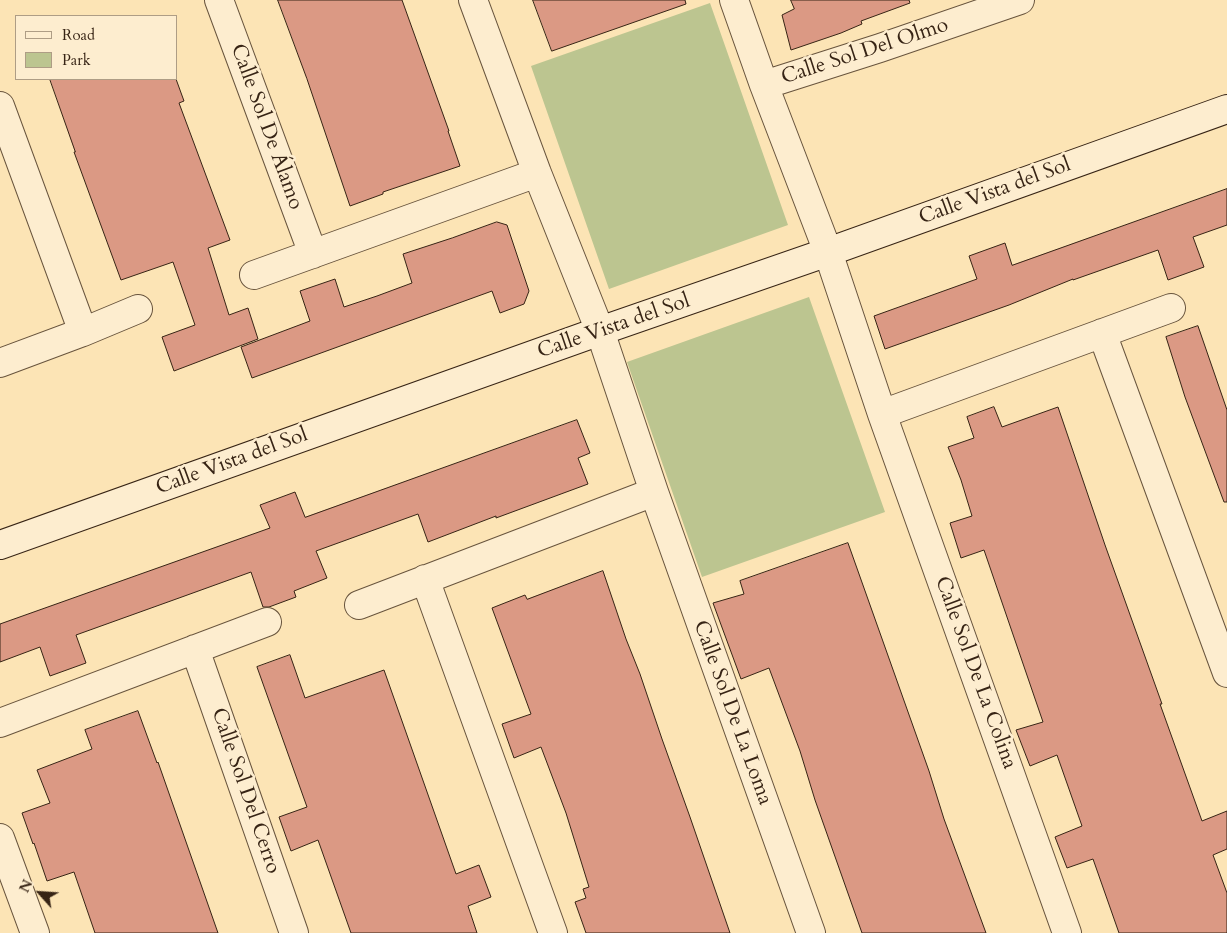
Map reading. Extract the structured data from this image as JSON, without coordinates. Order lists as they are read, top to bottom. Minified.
{"streets":{"street":["Calle Sol Del Olmo","Calle Sol De Álamo","Calle Vista del Sol","Calle Sol De La Colina","Calle Sol De La Loma","Calle Sol Del Cerro"]},"crossings":[["Calle Sol Del Olmo","Calle Vista del Sol"],["Calle Sol Del Olmo","Calle Sol De La Colina"],["Calle Vista del Sol","Calle Sol De La Colina"],["Calle Vista del Sol","Calle Sol De La Loma"]],"legend":["Road","Park"],"north":"top left"}
